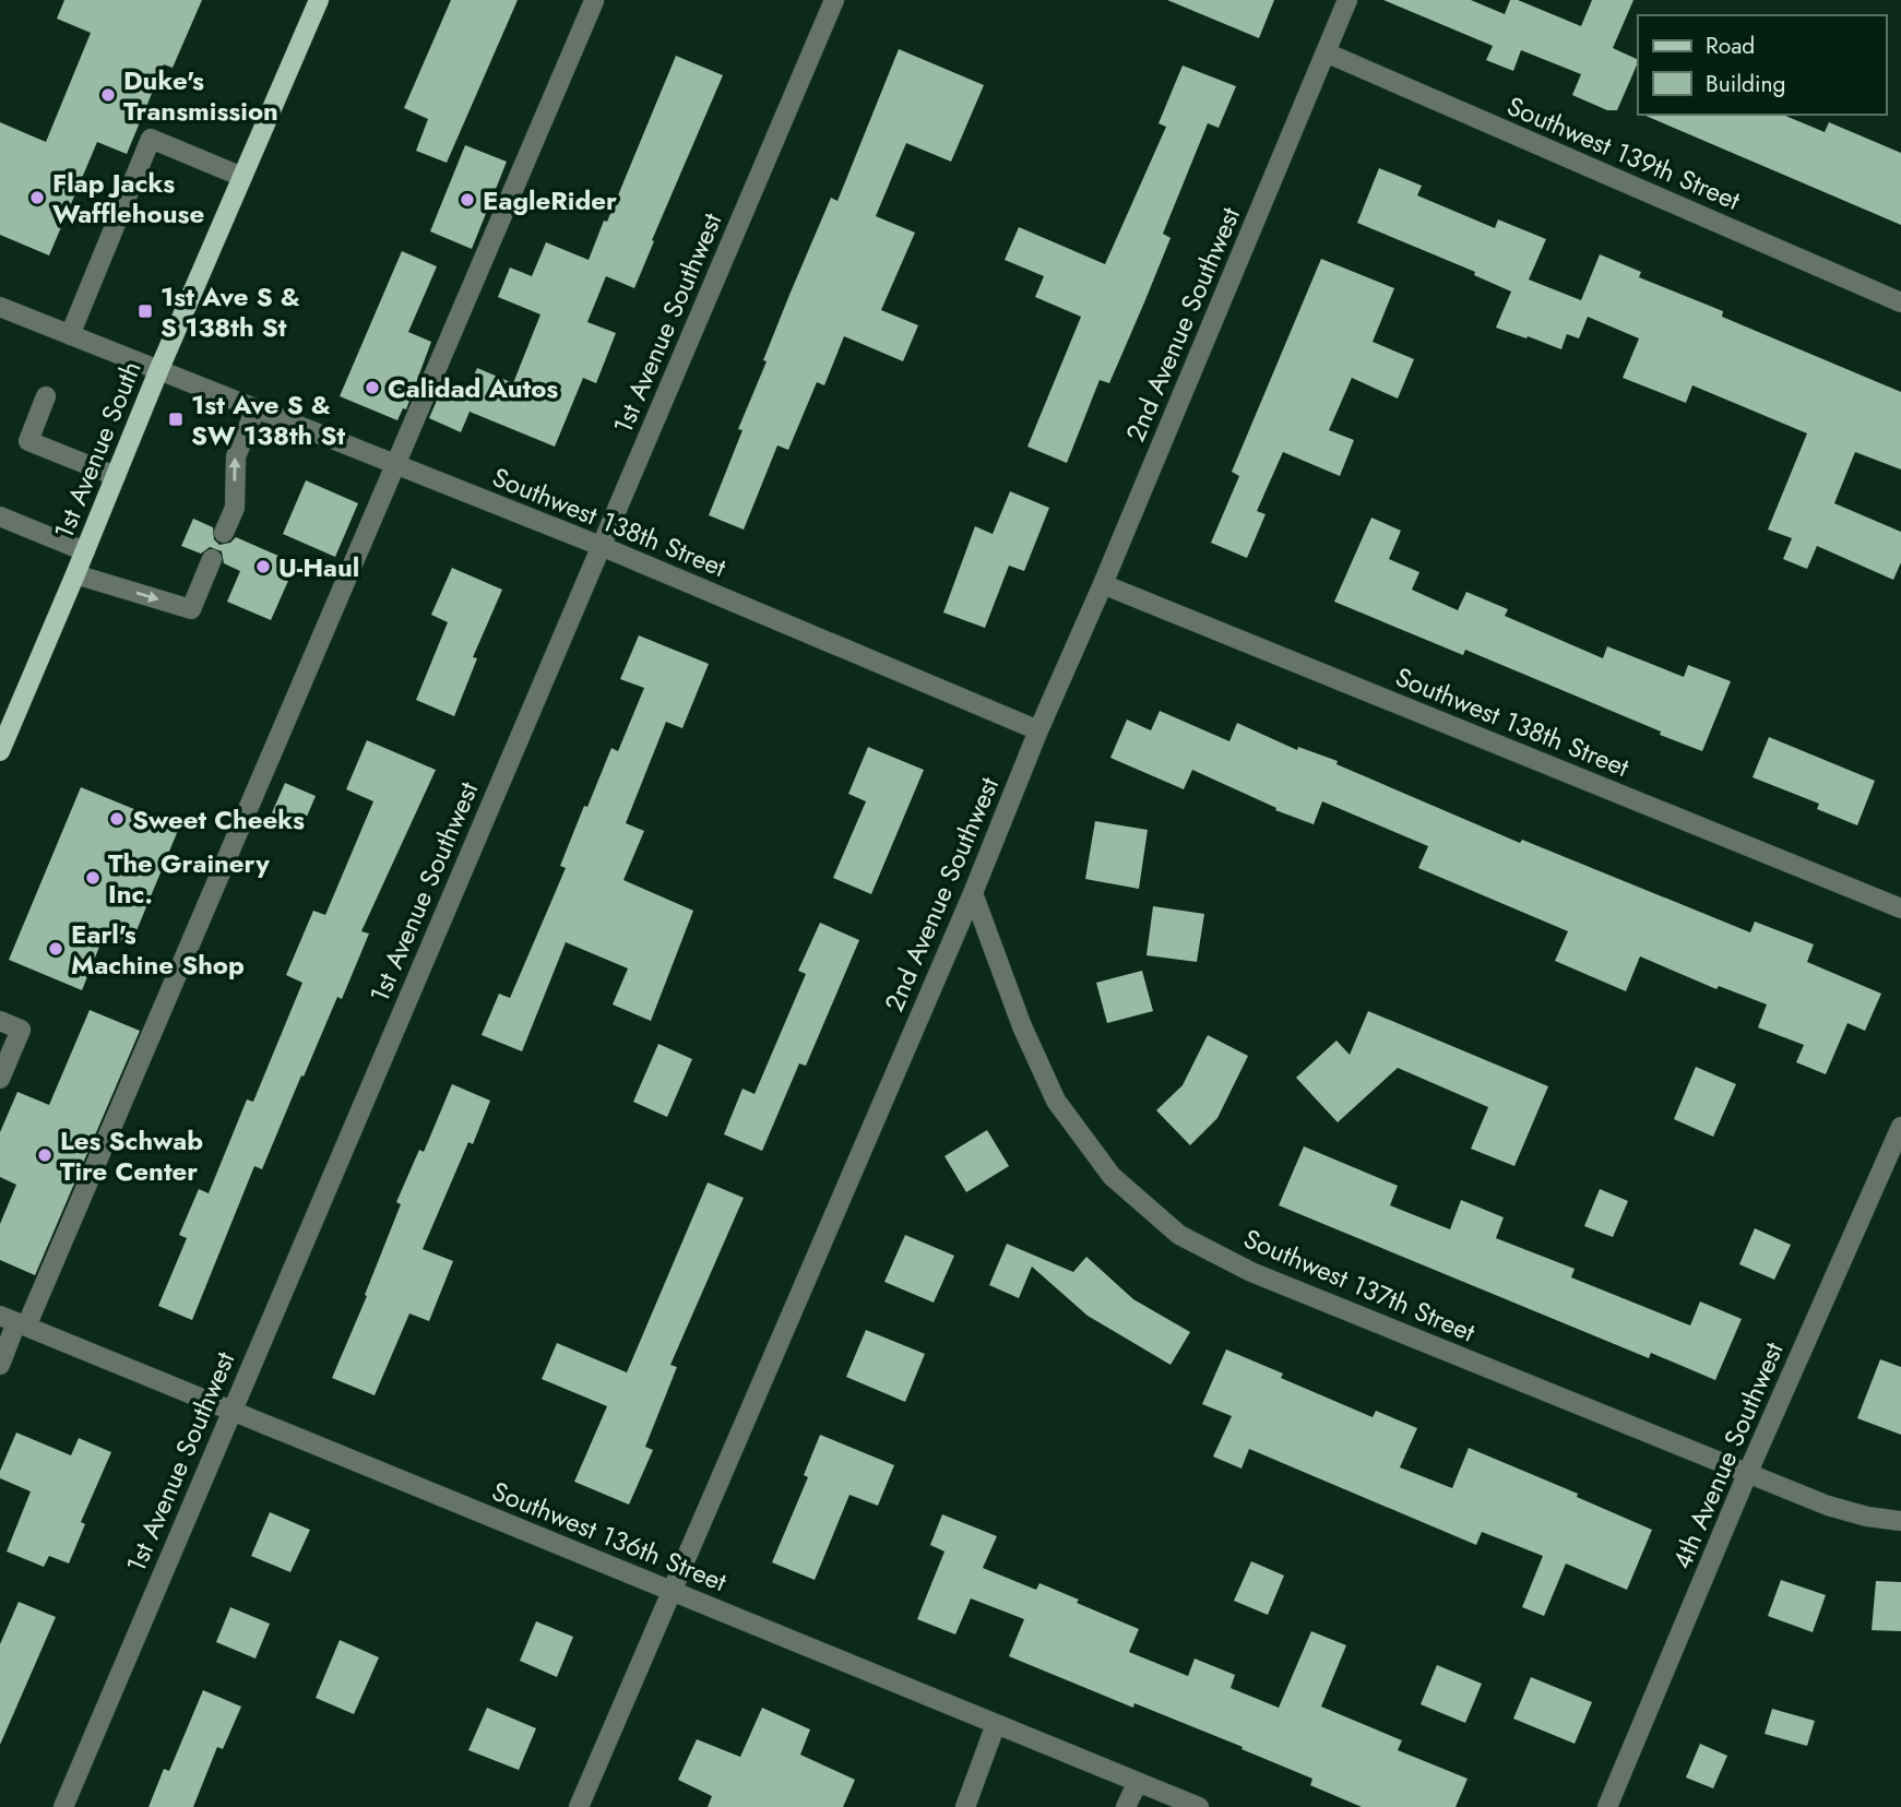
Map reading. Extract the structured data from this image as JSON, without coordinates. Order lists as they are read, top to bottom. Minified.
{"streets":{"main road":["1st Avenue South"],"street":["Southwest 139th Street","1st Avenue Southwest","2nd Avenue Southwest","Southwest 138th Street","Southwest 137th Street","4th Avenue Southwest","Southwest 136th Street"]},"crossings":[["Southwest 139th Street","2nd Avenue Southwest"],["1st Avenue Southwest","Southwest 138th Street"],["1st Avenue Southwest","Southwest 136th Street"],["2nd Avenue Southwest","Southwest 138th Street"],["2nd Avenue Southwest","Southwest 137th Street"],["2nd Avenue Southwest","Southwest 136th Street"],["1st Avenue South","Southwest 138th Street"],["Southwest 137th Street","4th Avenue Southwest"]],"places":{"other":["Duke's Transmission","Flap Jacks Wafflehouse","EagleRider","Calidad Autos","U-Haul","Sweet Cheeks","The Grainery Inc.","Earl's Machine Shop","Les Schwab Tire Center"],"transit":["1st Ave S & S 138th St","1st Ave S & SW 138th St"]},"legend":["Road","Building"]}
